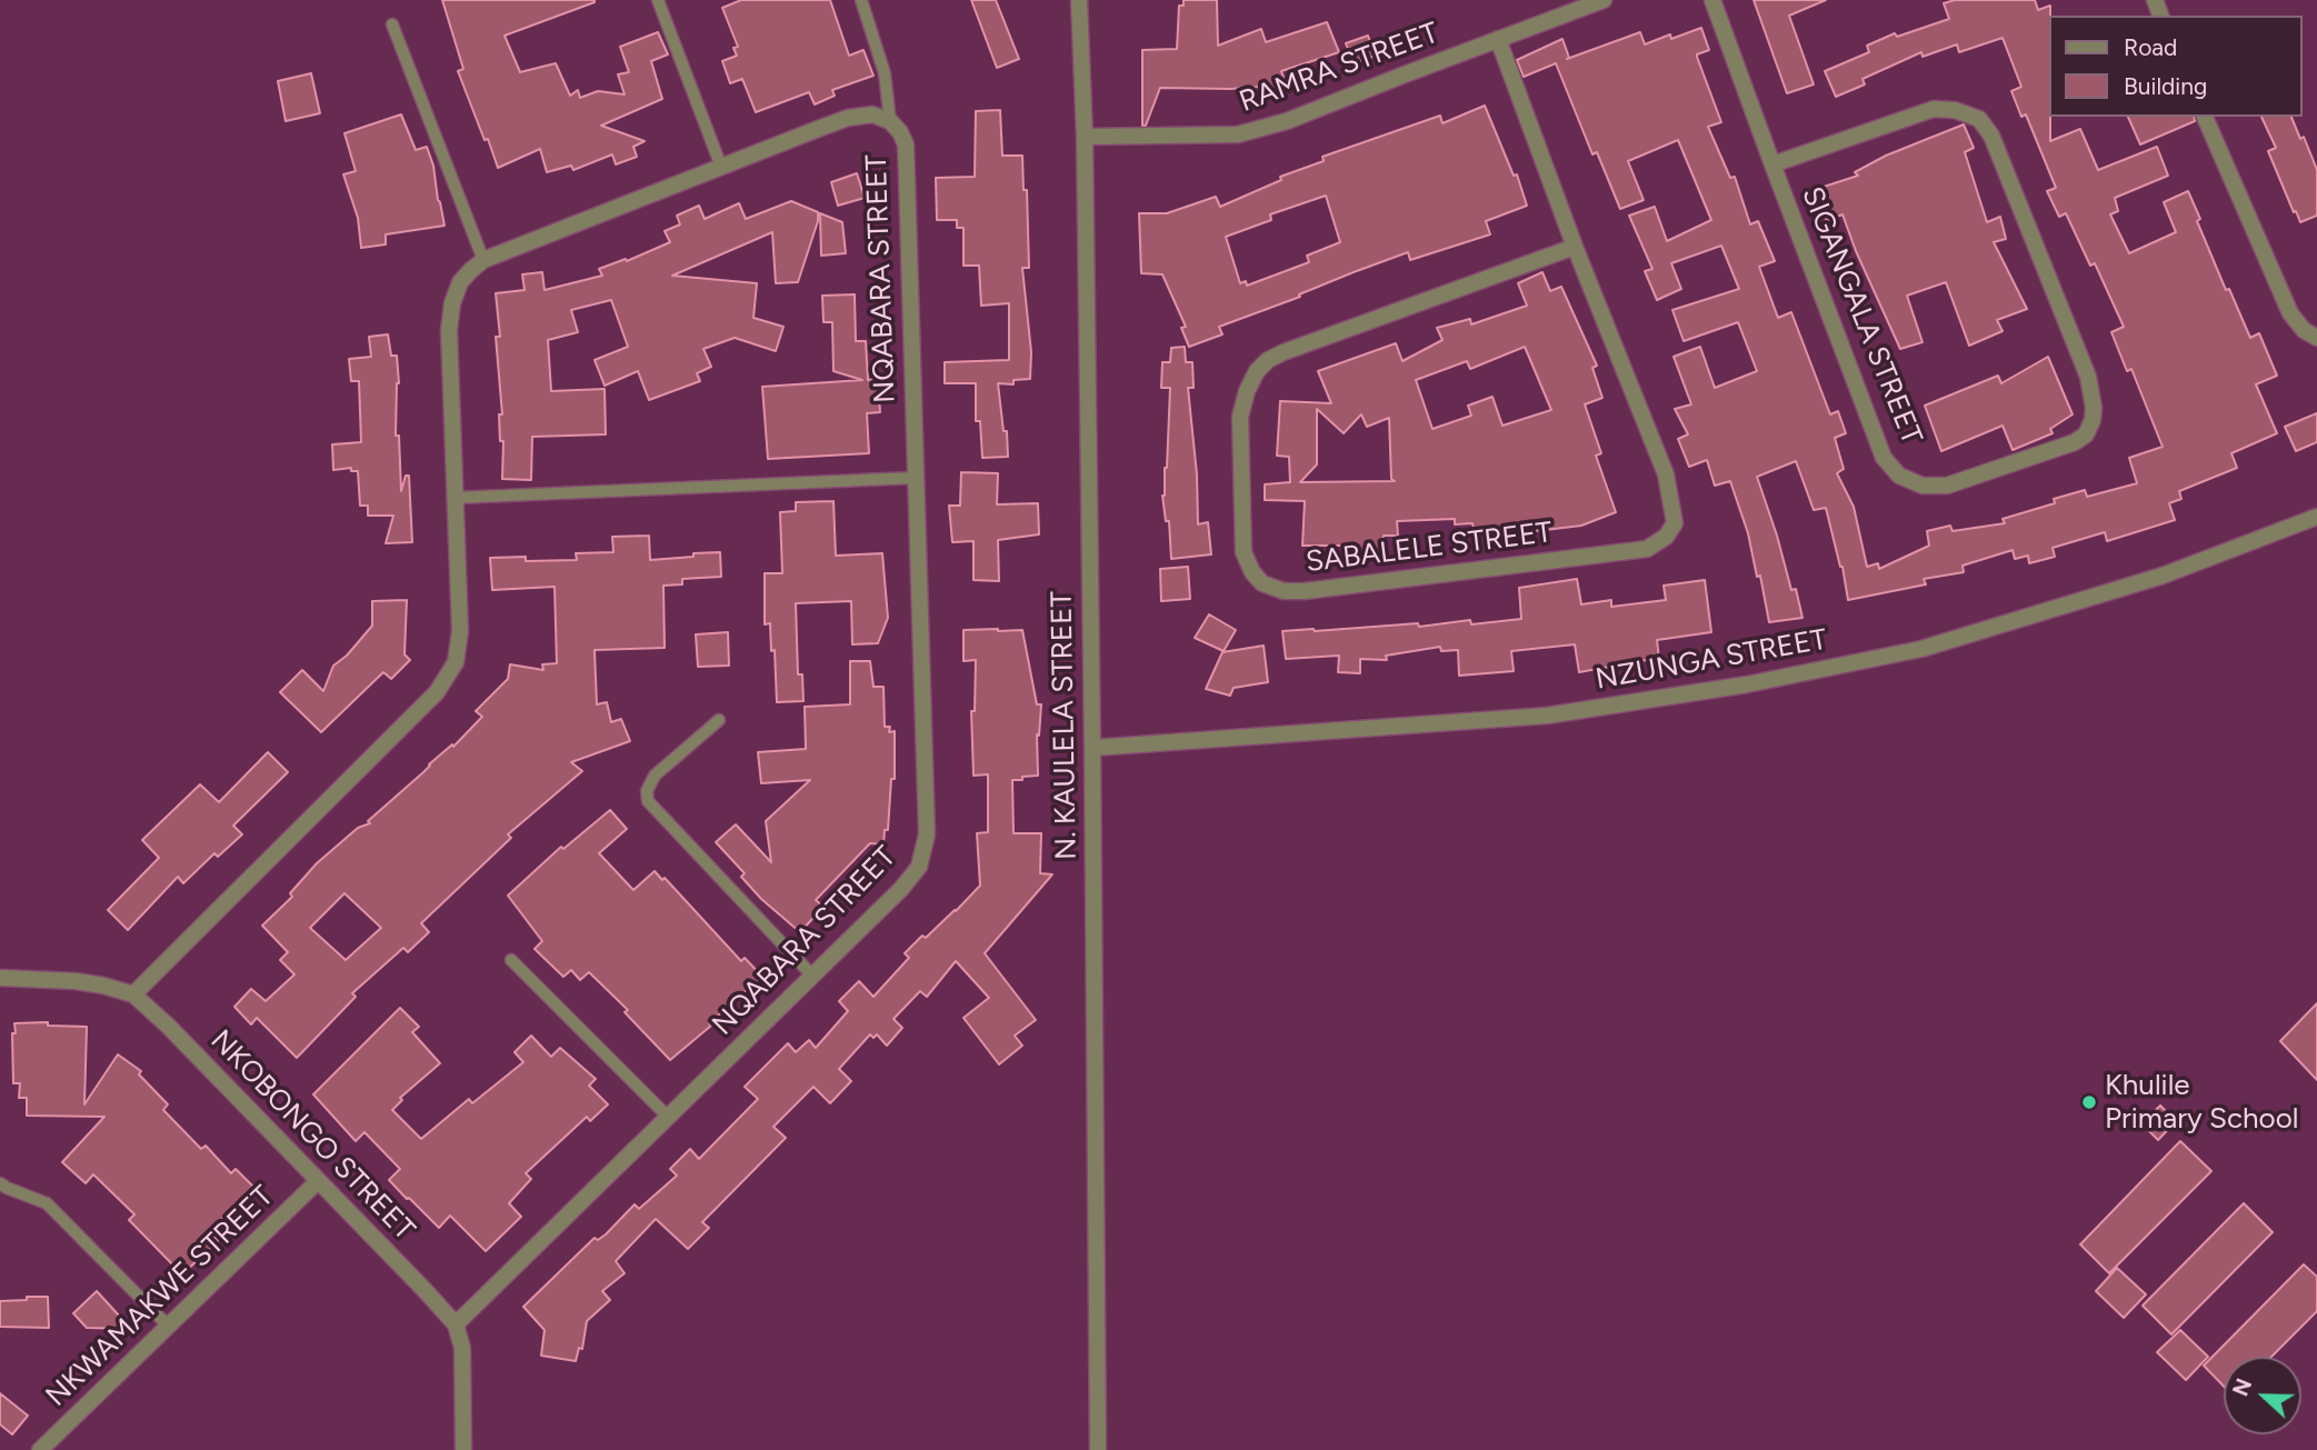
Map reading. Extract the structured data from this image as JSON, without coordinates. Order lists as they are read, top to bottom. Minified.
{"streets":{"street":["RAMRA STREET","NQABARA STREET","SIGANGALA STREET","SABALELE STREET","NZUNGA STREET","N. KAULELA STREET","NKOBONGO STREET","NKWAMAKWE STREET"]},"crossings":[["RAMRA STREET","SABALELE STREET"],["RAMRA STREET","N. KAULELA STREET"],["NQABARA STREET","NKOBONGO STREET"],["NZUNGA STREET","N. KAULELA STREET"],["NKOBONGO STREET","NKWAMAKWE STREET"]],"places":["Khulile Primary School"],"legend":["Road","Building"],"north":"left"}
